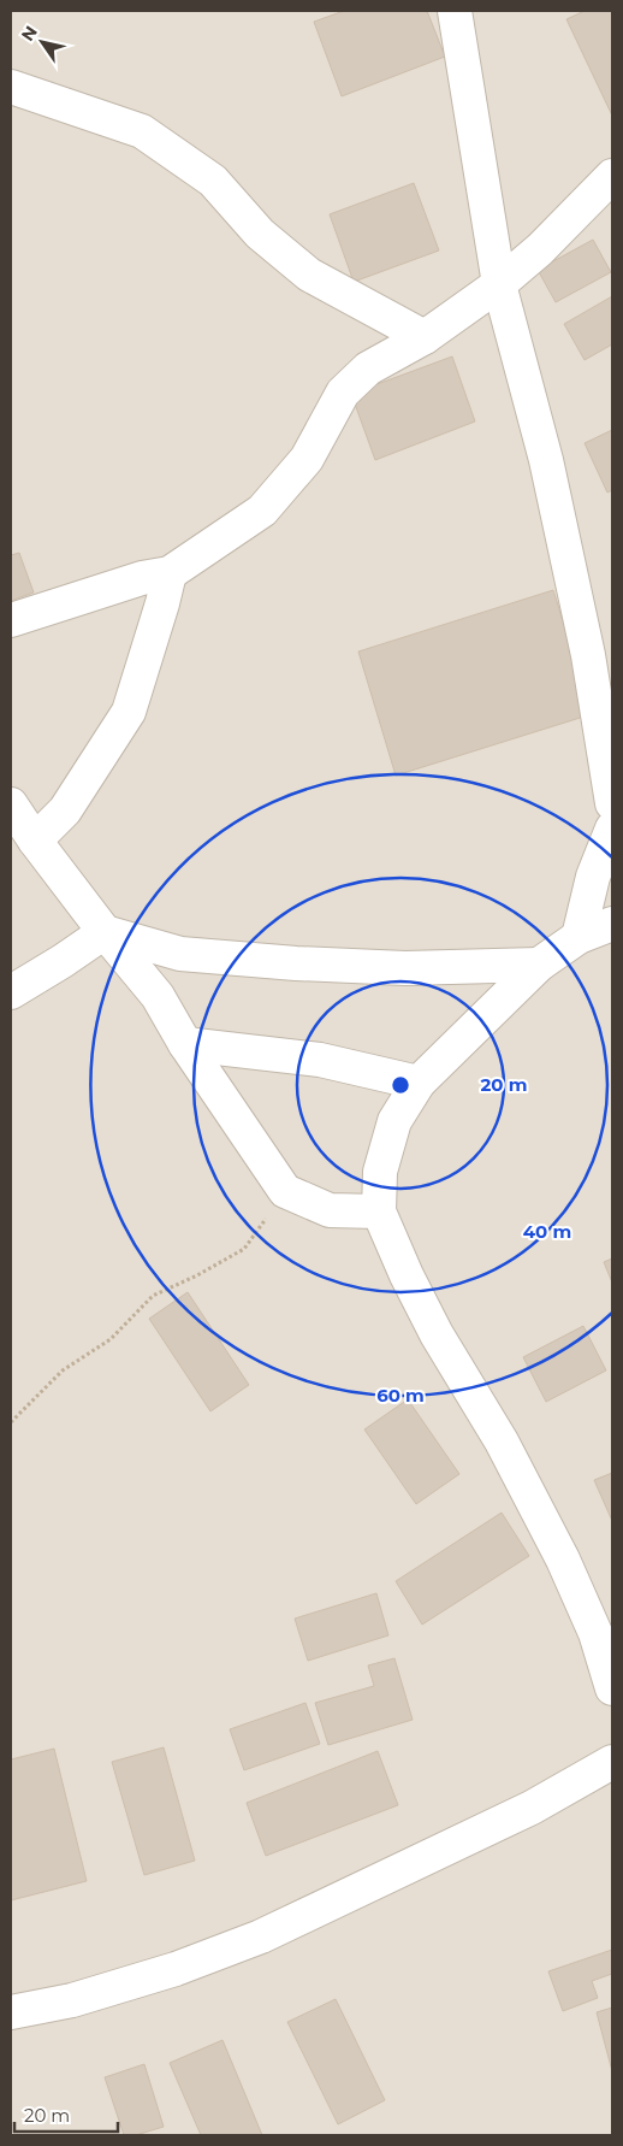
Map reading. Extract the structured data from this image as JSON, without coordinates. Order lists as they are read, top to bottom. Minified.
{"scale_bar":"20 m","north":"top left","rings":["20 m","40 m","60 m"]}
